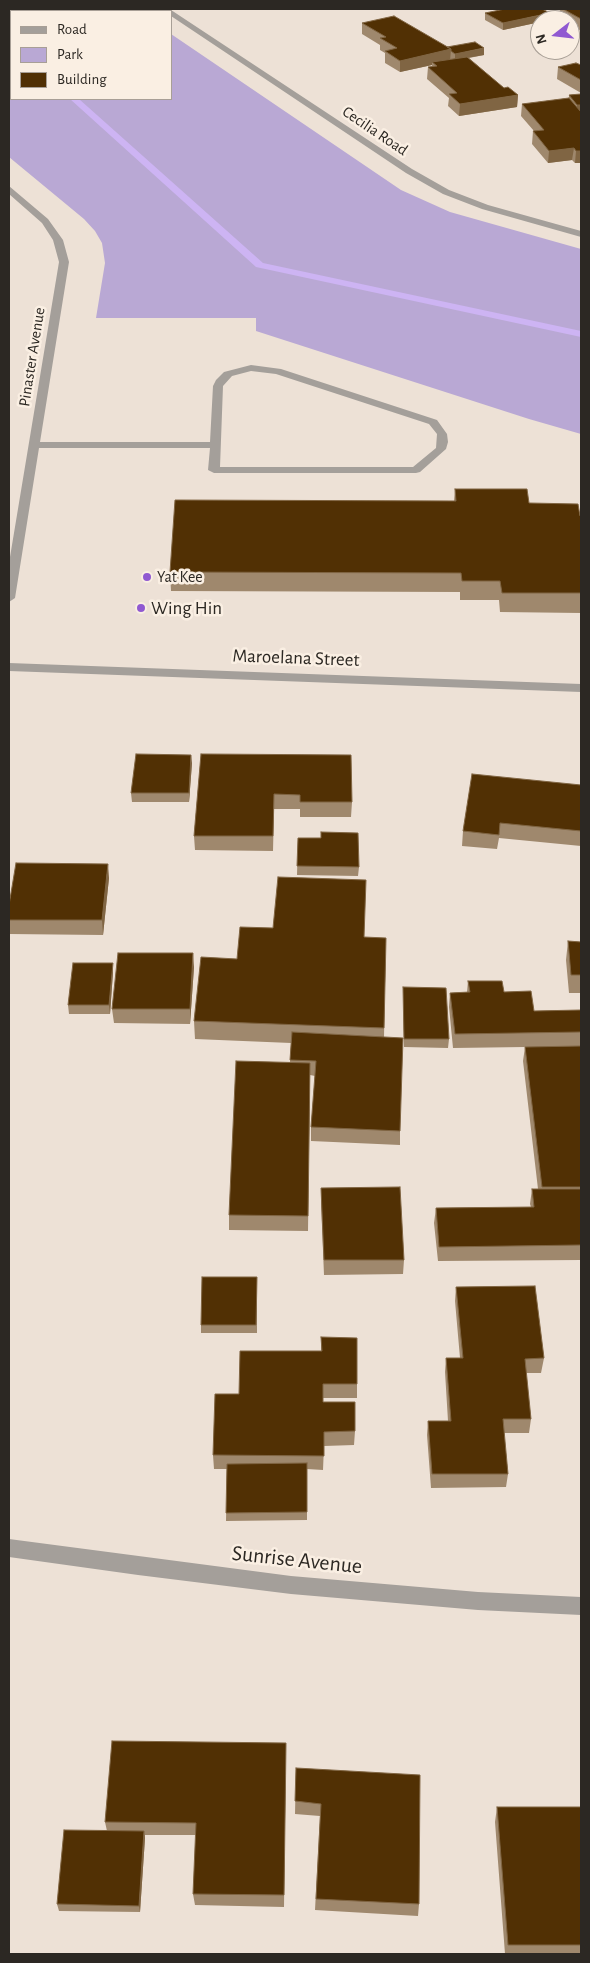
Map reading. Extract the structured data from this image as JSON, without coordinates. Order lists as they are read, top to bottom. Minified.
{"streets":{"street":["Cecilia Road","Pinaster Avenue","Maroelana Street","Sunrise Avenue"]},"places":["Yat Kee","Wing Hin"],"legend":["Road","Park","Building"],"north":"left"}
